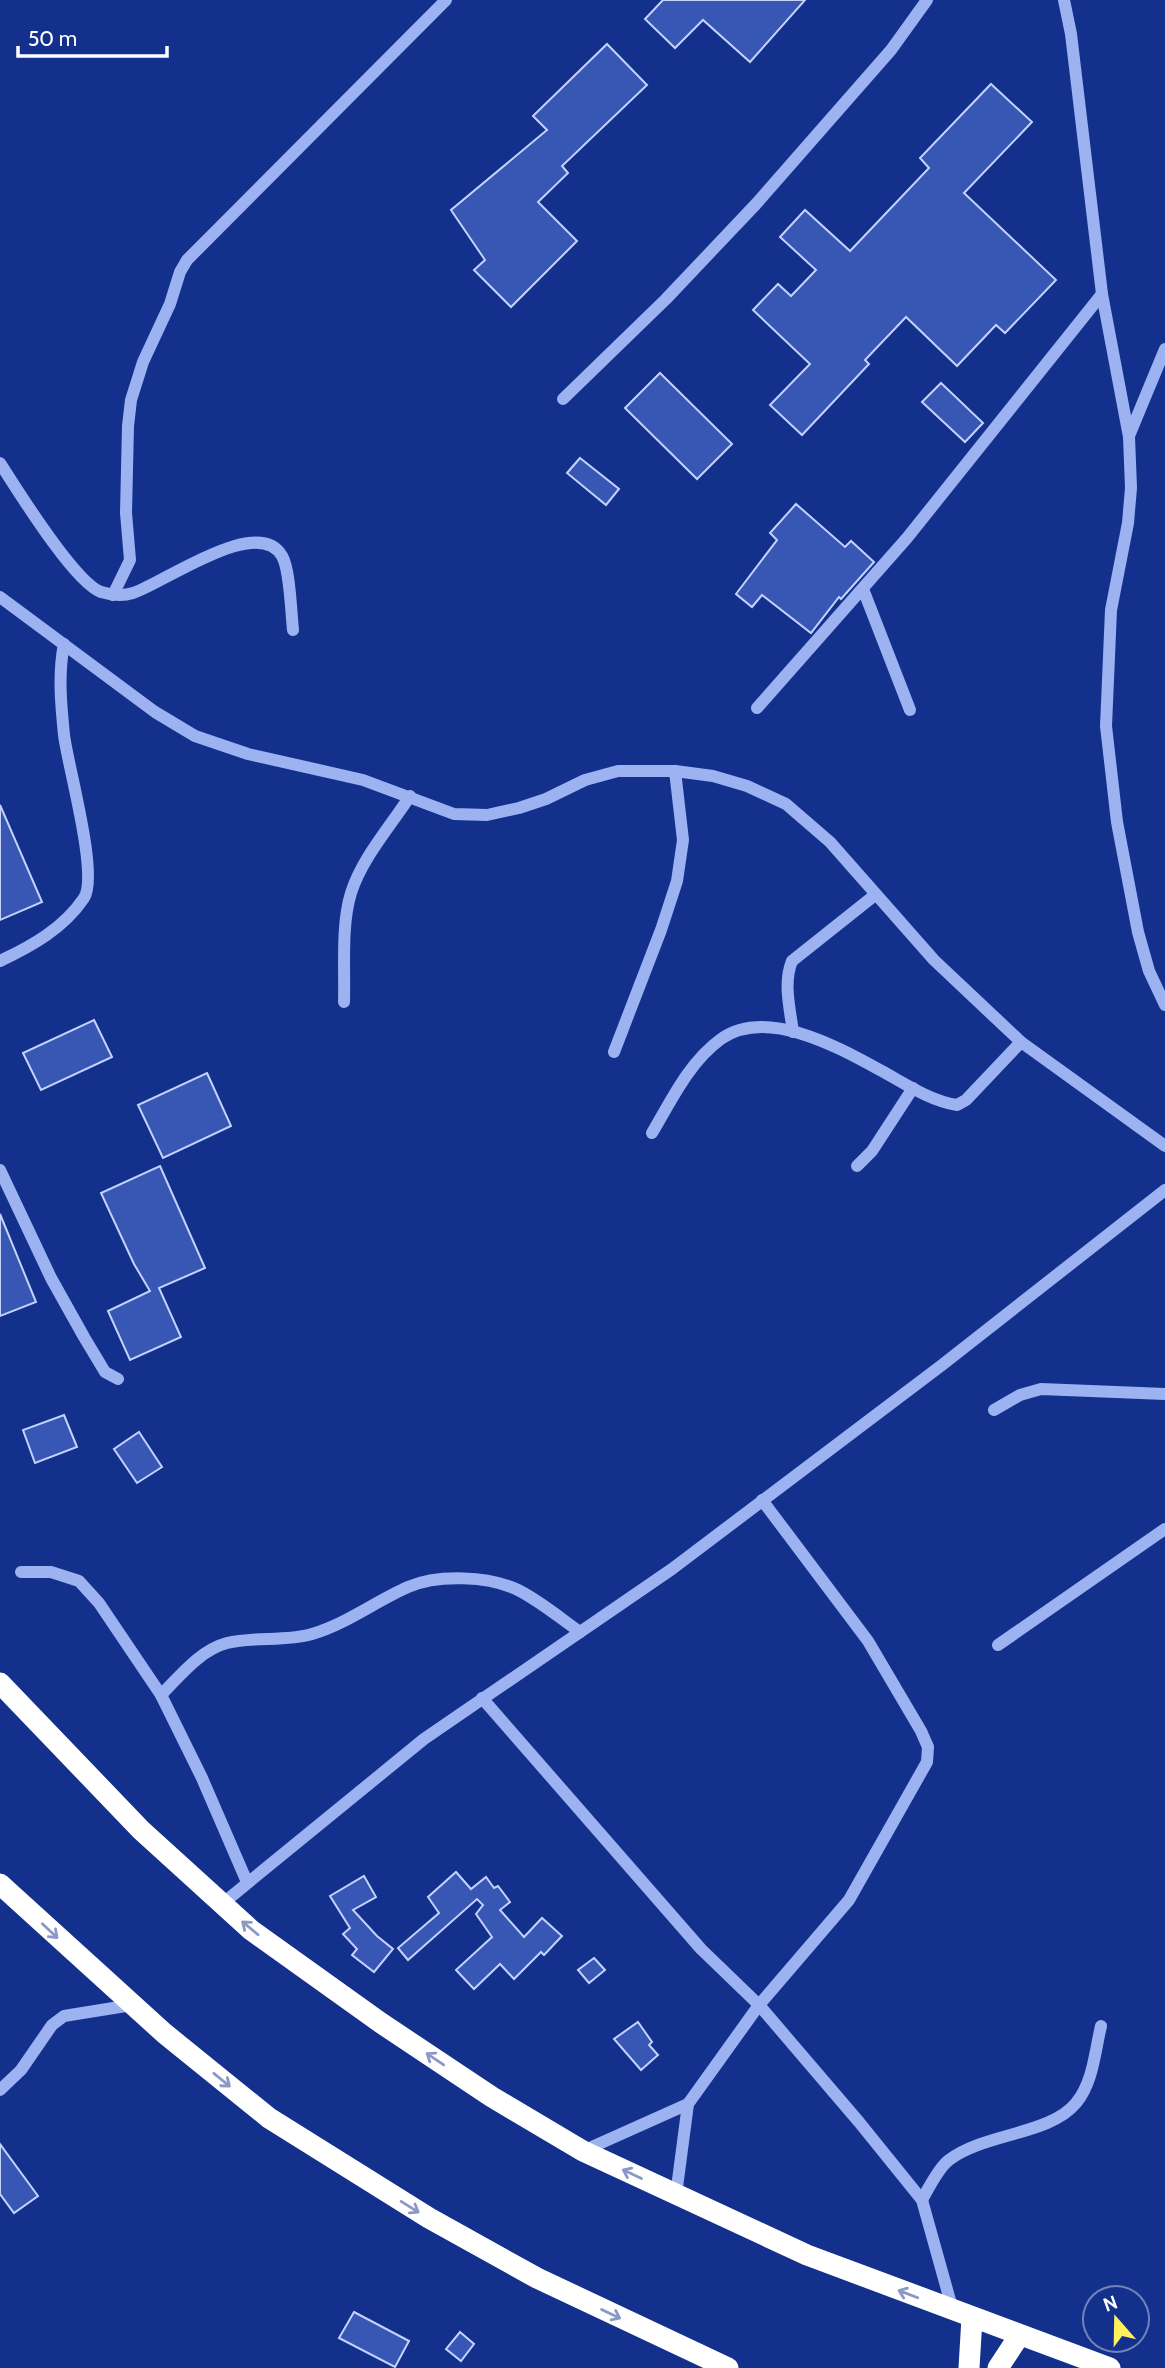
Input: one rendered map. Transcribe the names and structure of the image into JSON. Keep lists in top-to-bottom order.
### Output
{
  "scale_bar": "50 m",
  "north": "top"
}
